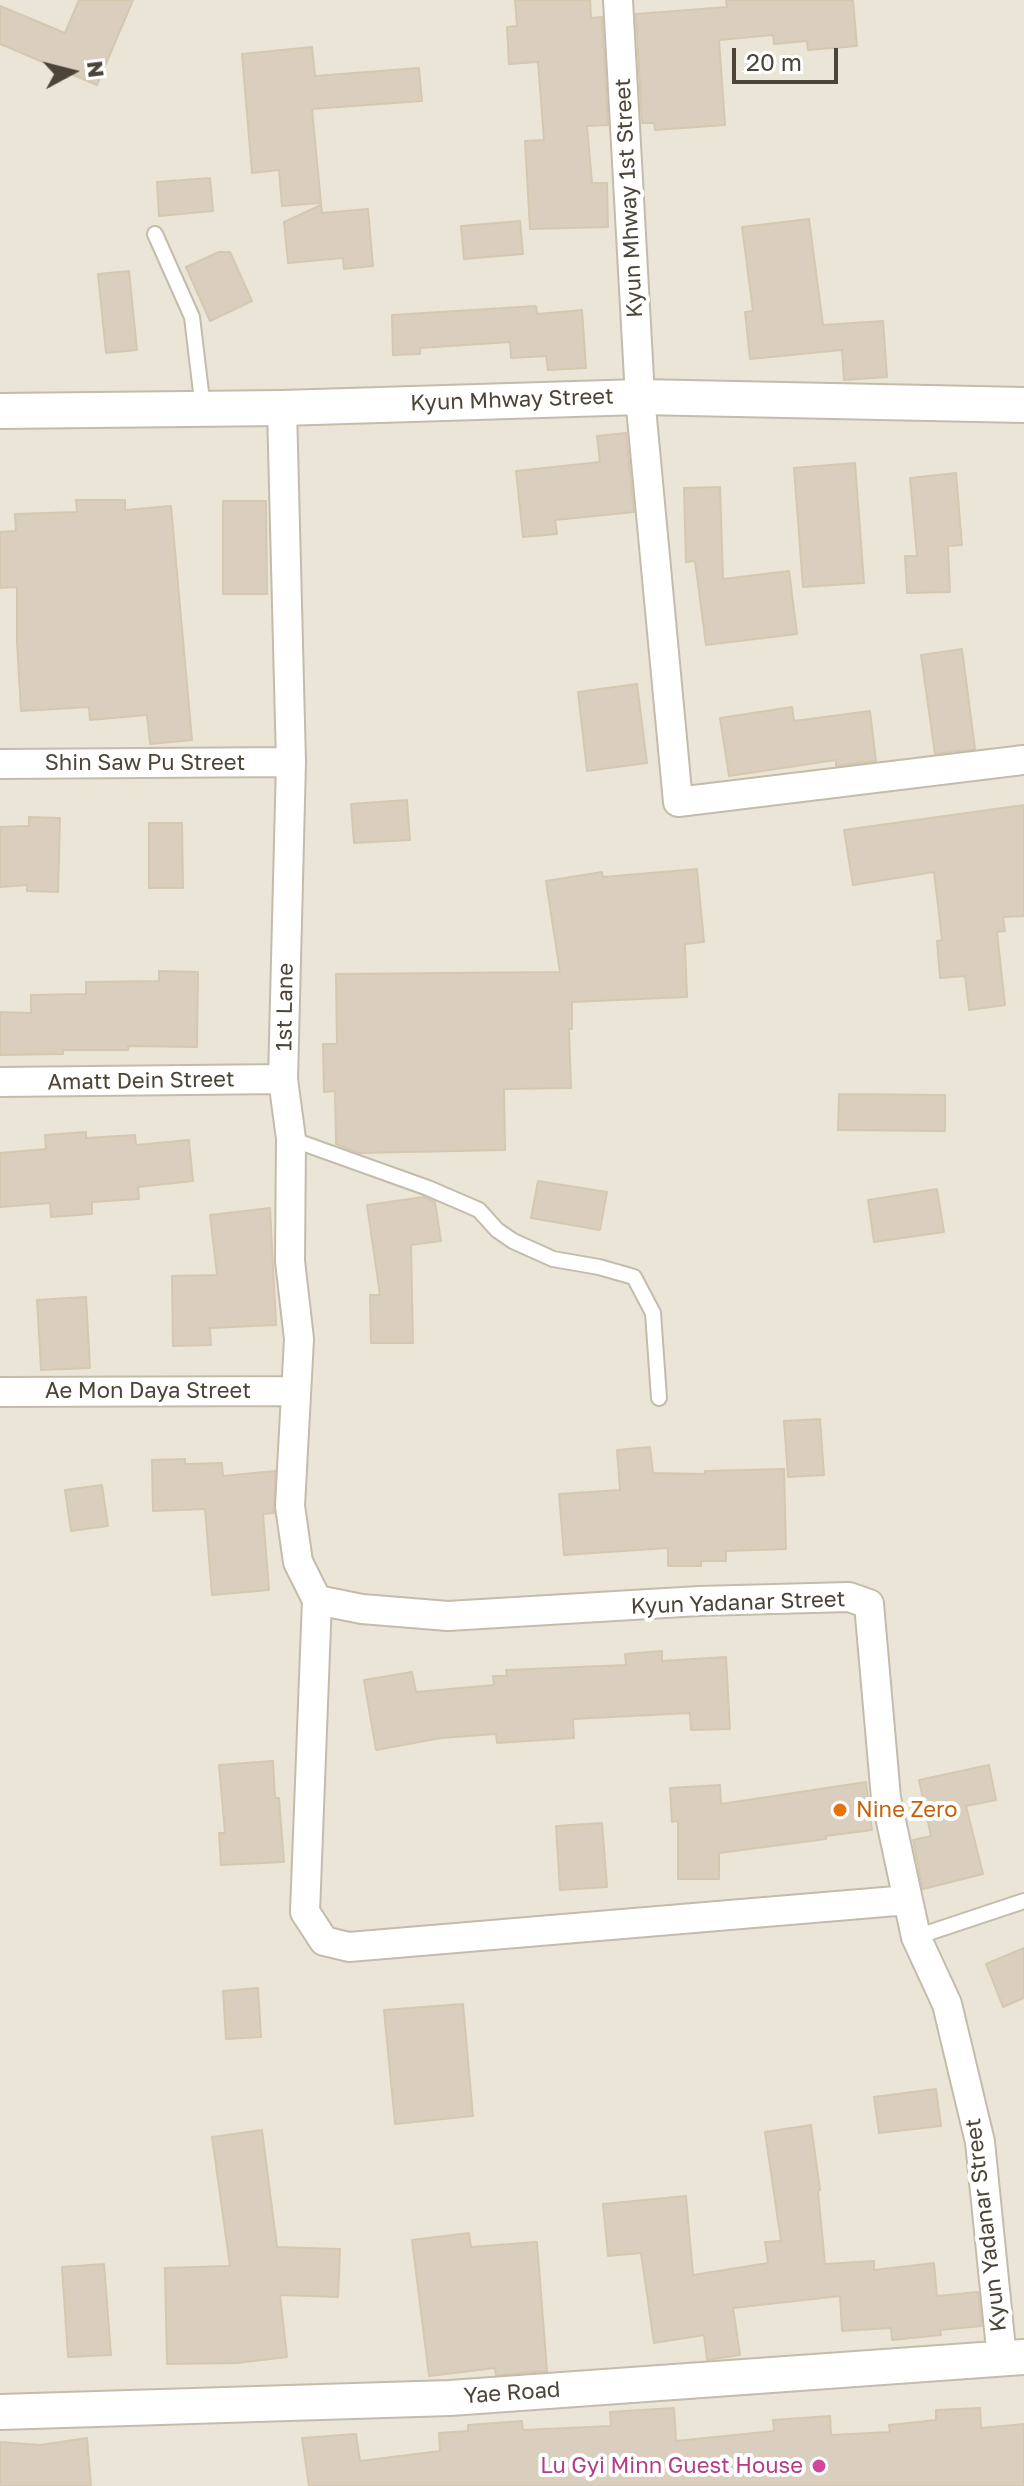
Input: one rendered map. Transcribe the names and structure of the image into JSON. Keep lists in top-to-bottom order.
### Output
{
  "streets": {
    "street": [
      "Kyun Mhway 1st Street",
      "Kyun Mhway Street",
      "Shin Saw Pu Street",
      "1st Lane",
      "Amatt Dein Street",
      "Ae Mon Daya Street",
      "Kyun Yadanar Street",
      "Yae Road"
    ]
  },
  "crossings": [
    ["Kyun Mhway 1st Street", "Kyun Mhway Street"],
    ["Kyun Mhway Street", "1st Lane"],
    ["Shin Saw Pu Street", "1st Lane"],
    ["1st Lane", "Amatt Dein Street"],
    ["1st Lane", "Ae Mon Daya Street"],
    ["1st Lane", "Kyun Yadanar Street"],
    ["Kyun Yadanar Street", "Yae Road"]
  ],
  "places": ["Nine Zero", "Lu Gyi Minn Guest House"],
  "scale_bar": "20 m",
  "north": "right"
}
